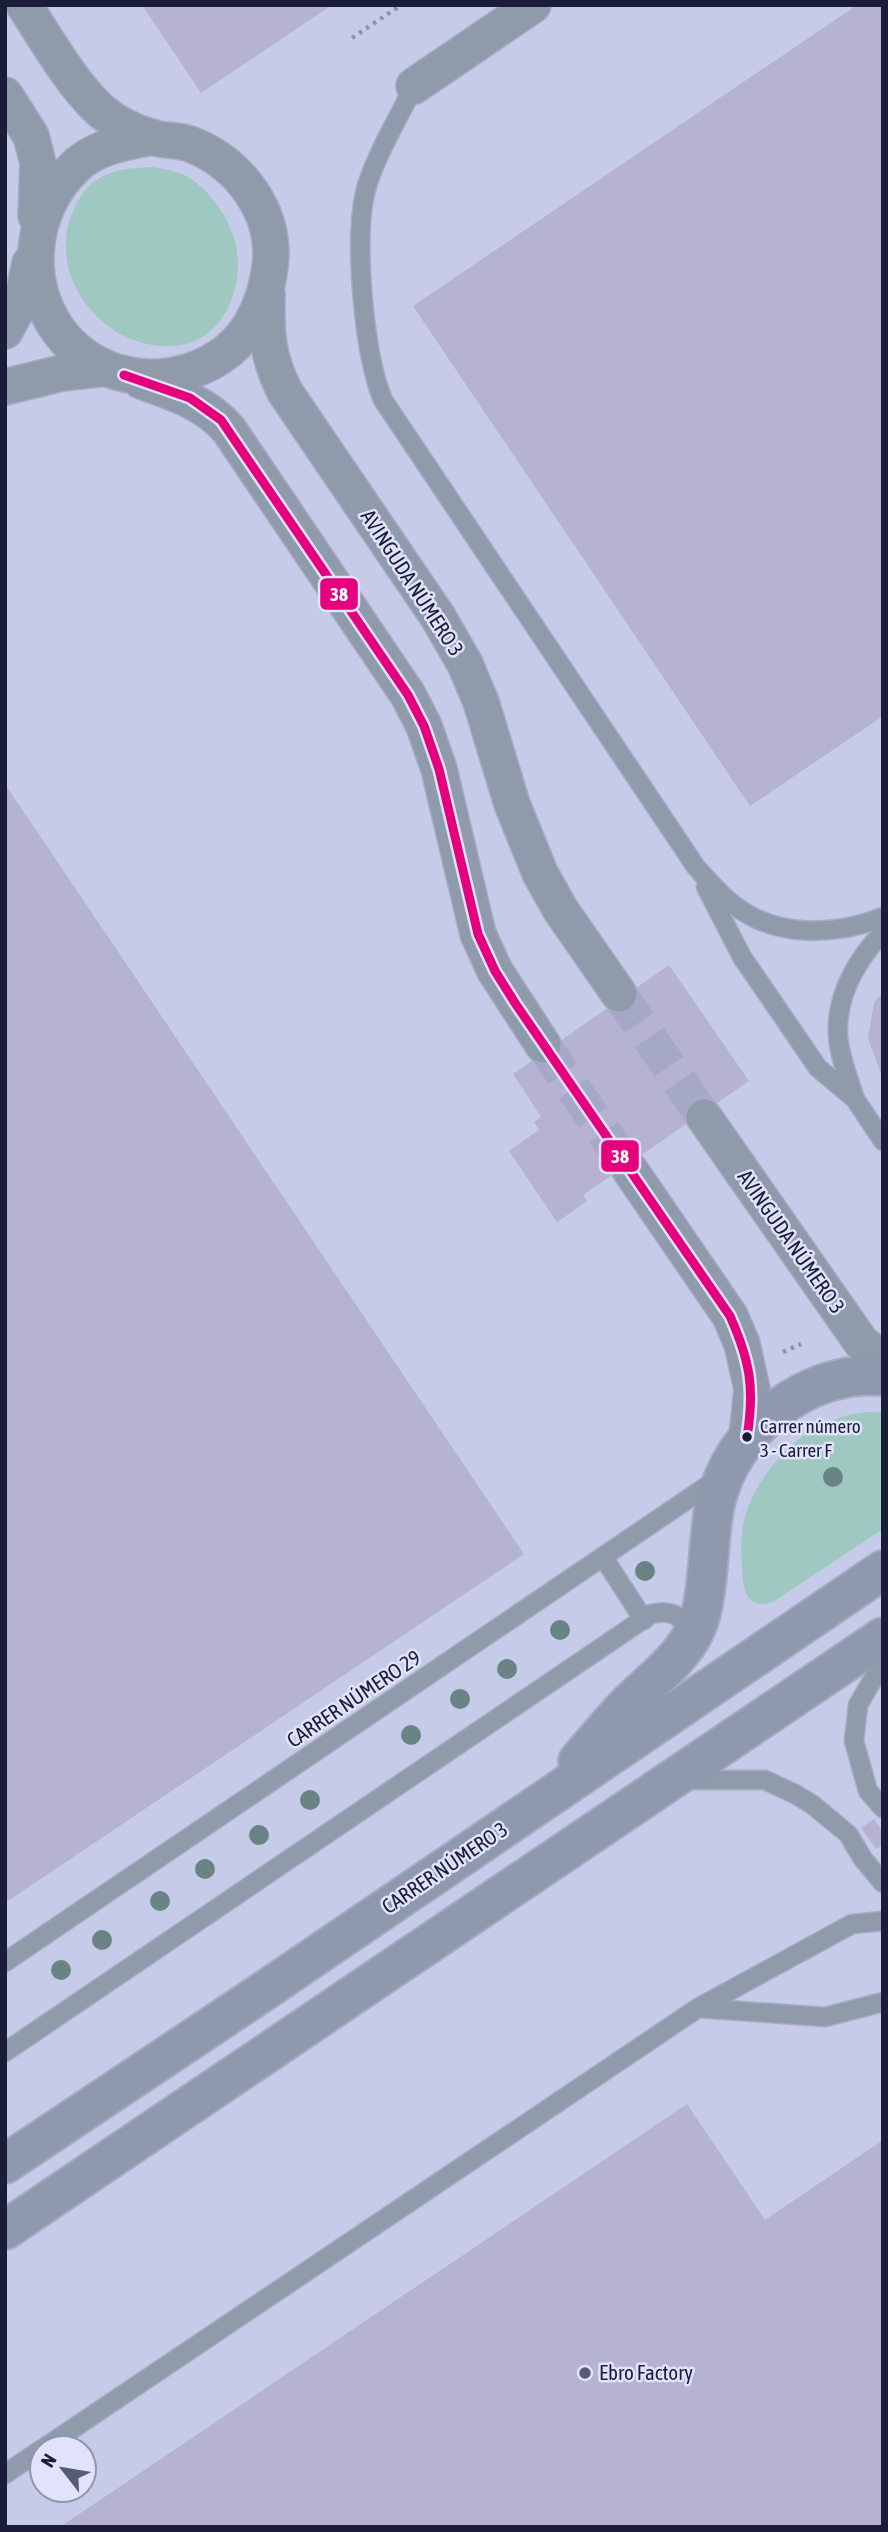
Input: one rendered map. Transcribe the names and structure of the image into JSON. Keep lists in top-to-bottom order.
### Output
{
  "streets": {
    "main road": ["CARRER NÚMERO 3"],
    "street": ["AVINGUDA NÚMERO 3"],
    "lane": ["CARRER NÚMERO 29"]
  },
  "places": ["Carrer número 3 - Carrer F", "Ebro Factory"],
  "lines": ["transit line 38"],
  "north": "top left"
}
